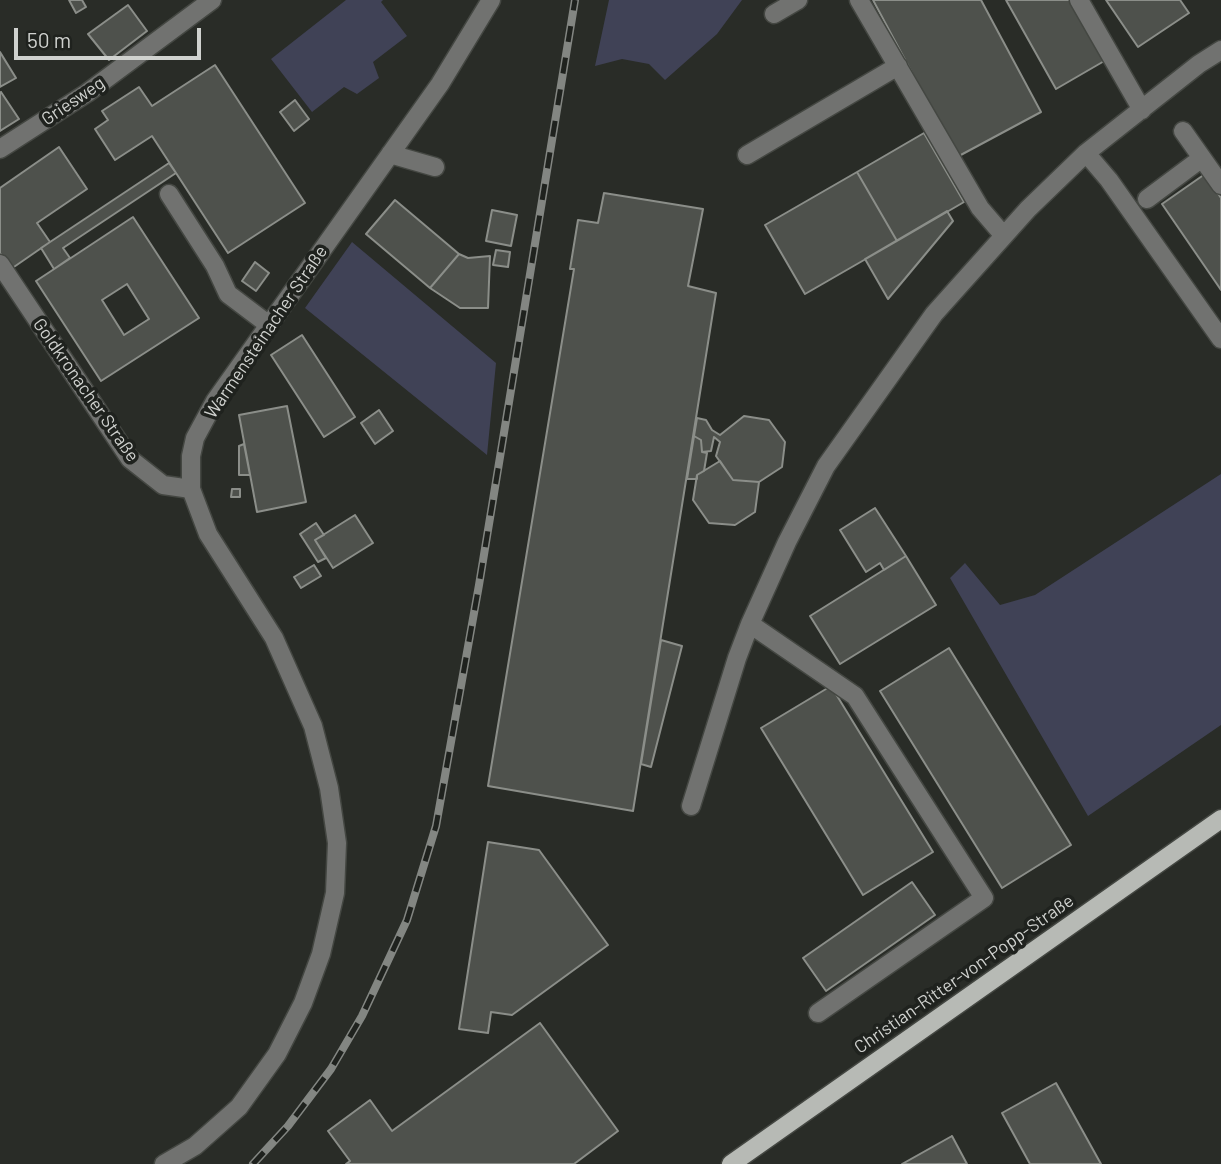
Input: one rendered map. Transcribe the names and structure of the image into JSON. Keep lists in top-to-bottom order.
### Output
{
  "streets": {
    "main road": ["Christian-Ritter-von-Popp-Straße"],
    "street": ["Griesweg", "Warmensteinacher Straße", "Goldkronacher Straße"]
  },
  "crossings": [
    ["Warmensteinacher Straße", "Goldkronacher Straße"]
  ],
  "scale_bar": "50 m"
}
